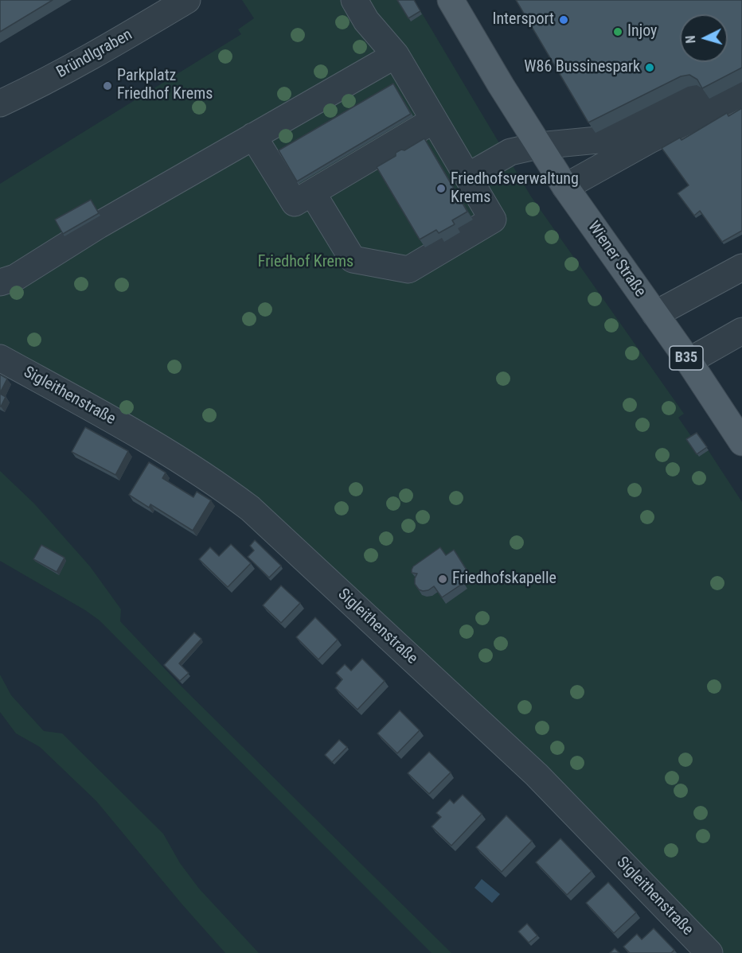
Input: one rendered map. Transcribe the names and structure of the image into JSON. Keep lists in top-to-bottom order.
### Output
{
  "streets": {
    "main road": ["Wiener Straße", "B35"],
    "street": ["Bründlgraben", "Sigleithenstraße"]
  },
  "parks": ["Friedhof Krems"],
  "places": [
    "Intersport",
    "Injoy",
    "W86 Bussinespark",
    "Parkplatz Friedhof Krems",
    "Friedhofsverwaltung Krems",
    "Friedhofskapelle"
  ],
  "north": "left"
}
